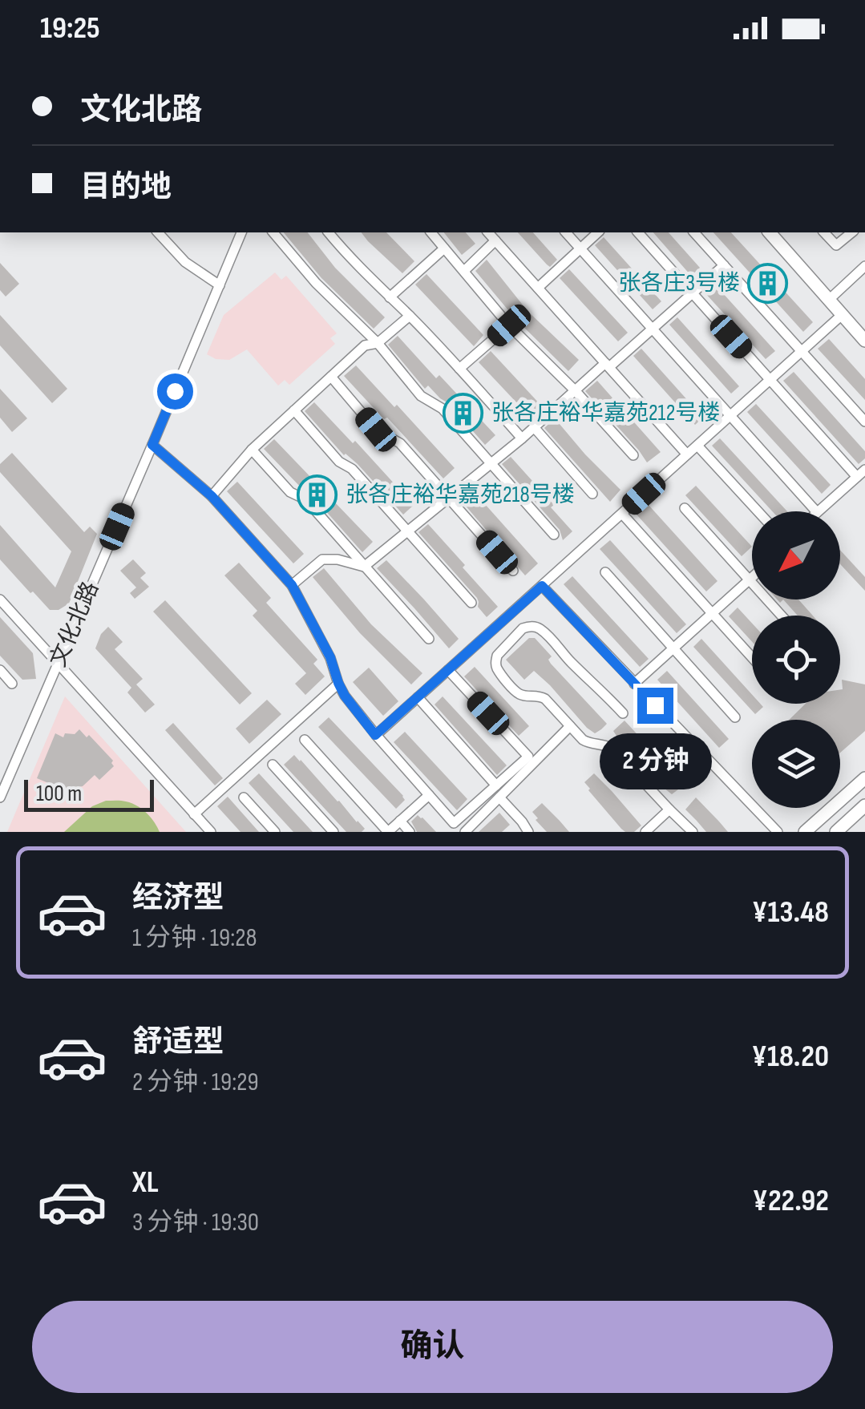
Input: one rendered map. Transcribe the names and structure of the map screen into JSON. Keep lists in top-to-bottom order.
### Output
{
  "streets": {
    "street": ["文化北路"]
  },
  "places": {
    "building": ["张各庄3号楼", "张各庄裕华嘉苑212号楼", "张各庄裕华嘉苑218号楼"]
  },
  "scale_bar": "100 m",
  "north": "bottom left",
  "page": {
    "status": "19:25",
    "banner": ["文化北路", "目的地"],
    "bubble": "2 分钟",
    "scale": "100 m",
    "list": [
      {
        "name": "经济型",
        "note": "1 分钟 · 19:28",
        "value": "¥13.48"
      },
      {
        "name": "舒适型",
        "note": "2 分钟 · 19:29",
        "value": "¥18.20"
      },
      {
        "name": "XL",
        "note": "3 分钟 · 19:30",
        "value": "¥22.92"
      }
    ],
    "buttons": "确认"
  }
}
